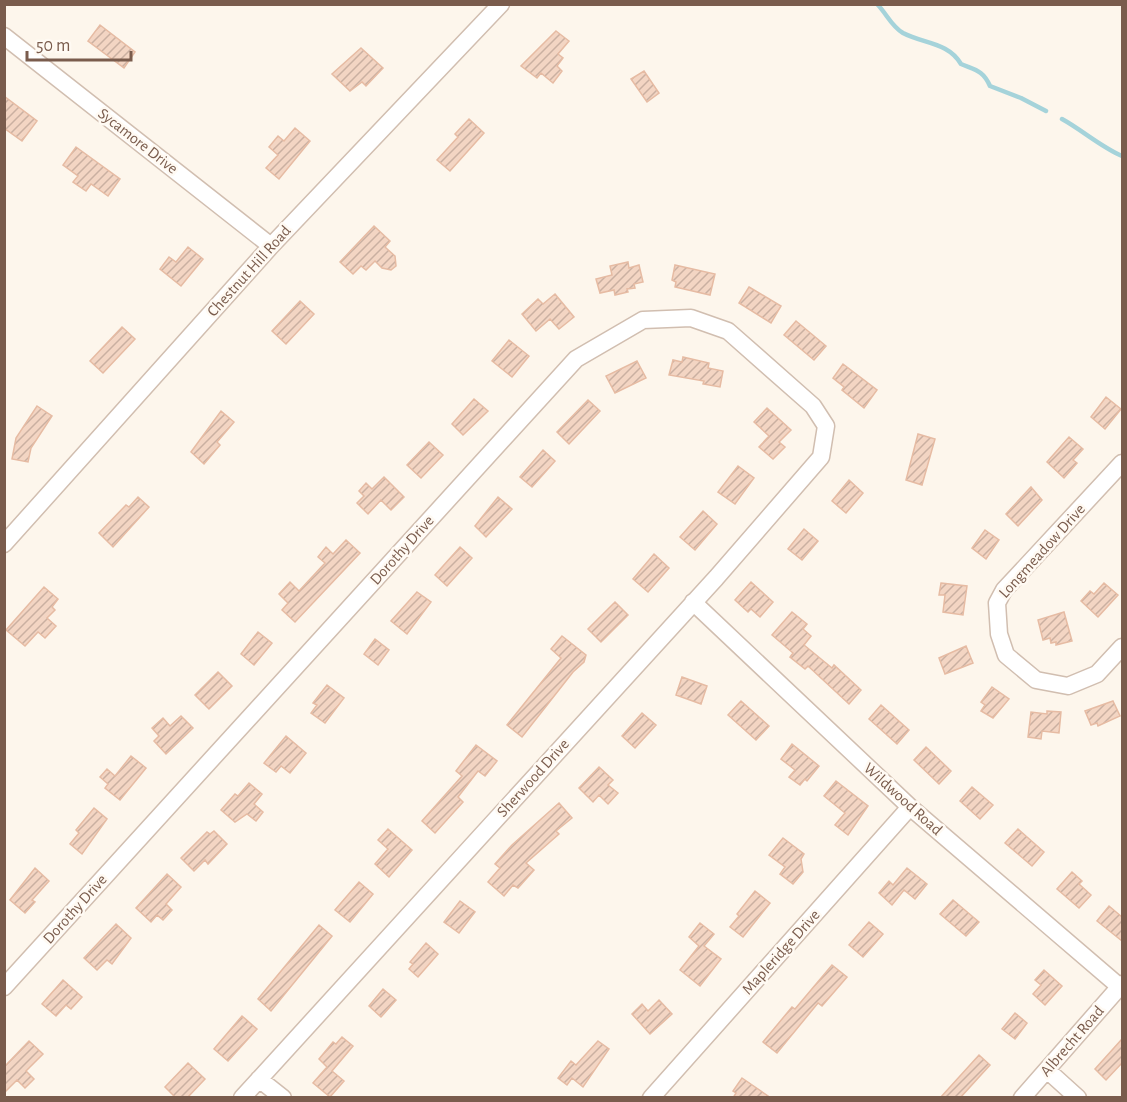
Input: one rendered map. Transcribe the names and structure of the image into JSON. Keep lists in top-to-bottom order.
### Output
{
  "streets": {
    "street": [
      "Sycamore Drive",
      "Chestnut Hill Road",
      "Dorothy Drive",
      "Longmeadow Drive",
      "Sherwood Drive",
      "Wildwood Road",
      "Mapleridge Drive",
      "Albrecht Road"
    ]
  },
  "crossings": [
    ["Sycamore Drive", "Chestnut Hill Road"],
    ["Dorothy Drive", "Sherwood Drive"],
    ["Sherwood Drive", "Wildwood Road"],
    ["Wildwood Road", "Mapleridge Drive"],
    ["Wildwood Road", "Albrecht Road"]
  ],
  "scale_bar": "50 m"
}
